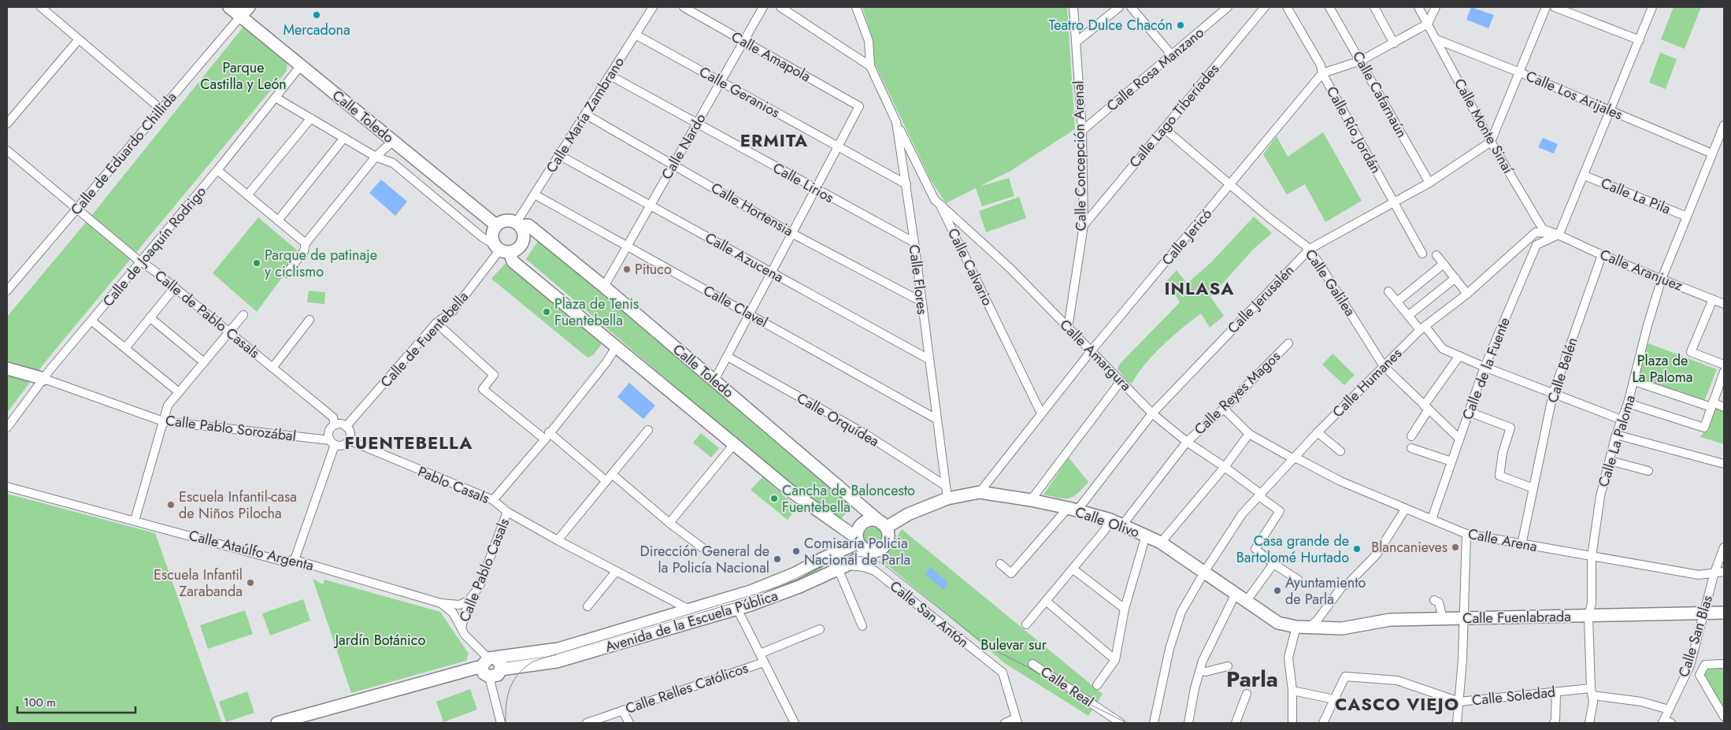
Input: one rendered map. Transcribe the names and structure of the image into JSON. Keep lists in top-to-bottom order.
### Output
{
  "streets": {
    "street": [
      "Calle Amapola",
      "Calle Rosa Manzano",
      "Calle Geranios",
      "Calle Cafarnaún",
      "Calle Los Arijales",
      "Calle María Zambrano",
      "Calle Lago Tiberíades",
      "Calle Toledo",
      "Calle Monte Sinaí",
      "Calle Río Jordán",
      "Calle Nardo",
      "Calle de Eduardo Chillida",
      "Calle Concepción Arenal",
      "Calle Lirios",
      "Calle La Pila",
      "Calle Hortensia",
      "Calle Jericó",
      "Calle de Joaquín Rodrigo",
      "Calle Azucena",
      "Calle Calvario",
      "Calle Aranjuez",
      "Calle Flores",
      "Calle Galilea",
      "Calle Jerusalén",
      "Calle Clavel",
      "Calle de Pablo Casals",
      "Calle de Fuentebella",
      "Calle Amargura",
      "Calle de la Fuente",
      "Calle Belén",
      "Calle Humanes",
      "Calle Reyes Magos",
      "Calle Orquídea",
      "Calle Pablo Sorozábal",
      "Calle La Paloma",
      "Pablo Casals",
      "Calle Olivo",
      "Calle Arena",
      "Calle Ataúlfo Argenta",
      "Calle Pablo Casals",
      "Calle San Antón",
      "Calle Fuenlabrada",
      "Avenida de la Escuela Pública",
      "Calle San Blas",
      "Calle Real",
      "Calle Relles Católicos",
      "Calle Soledad"
    ]
  },
  "crossings": [
    ["Calle Amapola", "Calle Geranios"],
    ["Calle Amapola", "Calle Nardo"],
    ["Calle Rosa Manzano", "Calle Concepción Arenal"],
    ["Calle Geranios", "Calle María Zambrano"],
    ["Calle Geranios", "Calle Nardo"],
    ["Calle Geranios", "Calle Flores"],
    ["Calle Cafarnaún", "Calle Jerusalén"],
    ["Calle Los Arijales", "Calle Monte Sinaí"],
    ["Calle Los Arijales", "Calle La Paloma"],
    ["Calle María Zambrano", "Calle Toledo"],
    ["Calle María Zambrano", "Calle Lirios"],
    ["Calle María Zambrano", "Calle Hortensia"],
    ["Calle María Zambrano", "Calle Azucena"],
    ["Calle María Zambrano", "Calle Clavel"],
    ["Calle María Zambrano", "Calle de Fuentebella"],
    ["Calle Lago Tiberíades", "Calle Concepción Arenal"],
    ["Calle Lago Tiberíades", "Calle Galilea"],
    ["Calle Toledo", "Calle Nardo"],
    ["Calle Toledo", "Calle de Eduardo Chillida"],
    ["Calle Toledo", "Calle de Joaquín Rodrigo"],
    ["Calle Toledo", "Calle de Fuentebella"],
    ["Calle Toledo", "Calle Olivo"],
    ["Calle Toledo", "Avenida de la Escuela Pública"],
    ["Calle Monte Sinaí", "Calle Aranjuez"],
    ["Calle Monte Sinaí", "Calle Jerusalén"],
    ["Calle Monte Sinaí", "Calle de la Fuente"],
    ["Calle Monte Sinaí", "Calle Humanes"],
    ["Calle Río Jordán", "Calle Jericó"],
    ["Calle Río Jordán", "Calle Jerusalén"],
    ["Calle Nardo", "Calle Lirios"],
    ["Calle Nardo", "Calle Hortensia"],
    ["Calle Nardo", "Calle Azucena"],
    ["Calle Nardo", "Calle Clavel"],
    ["Calle de Eduardo Chillida", "Calle de Pablo Casals"],
    ["Calle Concepción Arenal", "Calle Amargura"],
    ["Calle Lirios", "Calle Flores"],
    ["Calle La Pila", "Calle La Paloma"],
    ["Calle Hortensia", "Calle Flores"],
    ["Calle Jericó", "Calle Calvario"],
    ["Calle Jericó", "Calle Galilea"],
    ["Calle Jericó", "Calle Amargura"],
    ["Calle Jericó", "Calle Olivo"],
    ["Calle de Joaquín Rodrigo", "Calle de Pablo Casals"],
    ["Calle de Joaquín Rodrigo", "Calle Pablo Sorozábal"],
    ["Calle Azucena", "Calle Flores"],
    ["Calle Calvario", "Calle Flores"],
    ["Calle Calvario", "Calle Amargura"],
    ["Calle Aranjuez", "Calle de la Fuente"],
    ["Calle Aranjuez", "Calle Belén"],
    ["Calle Aranjuez", "Calle Humanes"],
    ["Calle Aranjuez", "Calle La Paloma"],
    ["Calle Flores", "Calle Clavel"],
    ["Calle Flores", "Calle Orquídea"],
    ["Calle Flores", "Calle Olivo"],
    ["Calle Galilea", "Calle Jerusalén"],
    ["Calle Galilea", "Calle de la Fuente"],
    ["Calle Galilea", "Calle Humanes"],
    ["Calle Jerusalén", "Calle Amargura"],
    ["Calle Jerusalén", "Calle Olivo"],
    ["Calle de Pablo Casals", "Calle de Fuentebella"],
    ["Calle de Pablo Casals", "Calle Pablo Sorozábal"],
    ["Calle de Pablo Casals", "Pablo Casals"],
    ["Calle de Fuentebella", "Calle Pablo Sorozábal"],
    ["Calle de Fuentebella", "Pablo Casals"],
    ["Calle Amargura", "Calle Humanes"],
    ["Calle Amargura", "Calle Reyes Magos"],
    ["Calle de la Fuente", "Calle Humanes"],
    ["Calle de la Fuente", "Calle Arena"],
    ["Calle Belén", "Calle Arena"],
    ["Calle Humanes", "Calle Olivo"],
    ["Calle Humanes", "Calle Arena"],
    ["Calle Reyes Magos", "Calle Olivo"],
    ["Calle Reyes Magos", "Calle Arena"],
    ["Calle Pablo Sorozábal", "Pablo Casals"],
    ["Calle La Paloma", "Calle Arena"],
    ["Calle La Paloma", "Calle Fuenlabrada"],
    ["Calle La Paloma", "Calle Soledad"],
    ["Pablo Casals", "Calle Pablo Casals"],
    ["Pablo Casals", "Avenida de la Escuela Pública"],
    ["Calle Olivo", "Calle Fuenlabrada"],
    ["Calle Olivo", "Avenida de la Escuela Pública"],
    ["Calle Arena", "Calle San Blas"],
    ["Calle Ataúlfo Argenta", "Calle Pablo Casals"],
    ["Calle Ataúlfo Argenta", "Avenida de la Escuela Pública"],
    ["Calle San Antón", "Avenida de la Escuela Pública"],
    ["Calle Fuenlabrada", "Calle San Blas"],
    ["Calle San Blas", "Calle Soledad"]
  ],
  "districts": [
    "ERMITA",
    "INLASA",
    "FUENTEBELLA",
    "Parla",
    "CASCO VIEJO"
  ],
  "parks": [
    "Parque Castilla y León",
    "Plaza de La Paloma",
    "Jardín Botánico",
    "Bulevar sur"
  ],
  "places": [
    "Mercadona",
    "Teatro Dulce Chacón",
    "Parque de patinaje y ciclismo",
    "Pituco",
    "Plaza de Tenis Fuentebella",
    "Cancha de Baloncesto Fuentebella",
    "Escuela Infantil-casa de Niños Pilocha",
    "Blancanieves",
    "Casa grande de Bartolomé Hurtado",
    "Comisaría Policia Nacional de Parla",
    "Dirección General de la Policía Nacional",
    "Escuela Infantil Zarabanda",
    "Ayuntamiento de Parla"
  ],
  "scale_bar": "100 m"
}
